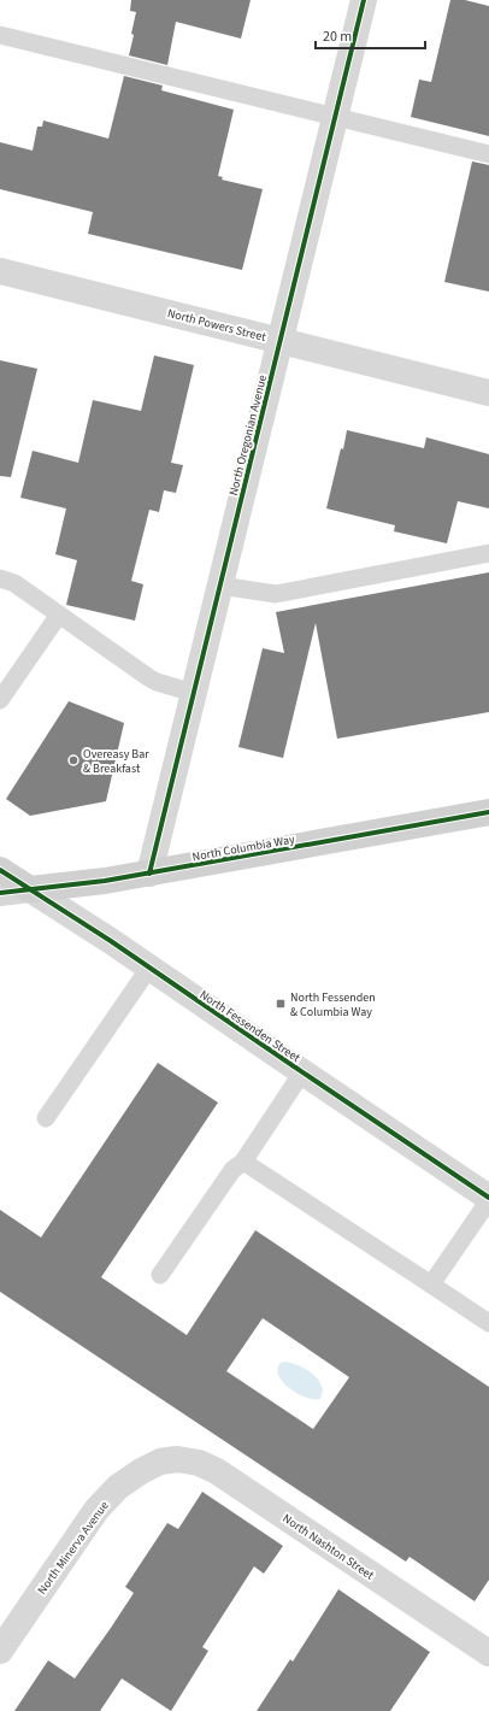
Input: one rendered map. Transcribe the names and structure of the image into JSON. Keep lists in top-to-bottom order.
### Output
{
  "streets": {
    "main road": ["North Columbia Way", "North Fessenden Street"],
    "street": [
      "North Powers Street",
      "North Oregonian Avenue",
      "North Nashton Street",
      "North Minerva Avenue"
    ]
  },
  "crossings": [
    ["North Powers Street", "North Oregonian Avenue"],
    ["North Oregonian Avenue", "North Columbia Way"],
    ["North Columbia Way", "North Fessenden Street"],
    ["North Nashton Street", "North Minerva Avenue"]
  ],
  "places": {
    "other": ["Overeasy Bar & Breakfast"],
    "transit": ["North Fessenden & Columbia Way"]
  },
  "scale_bar": "20 m"
}
